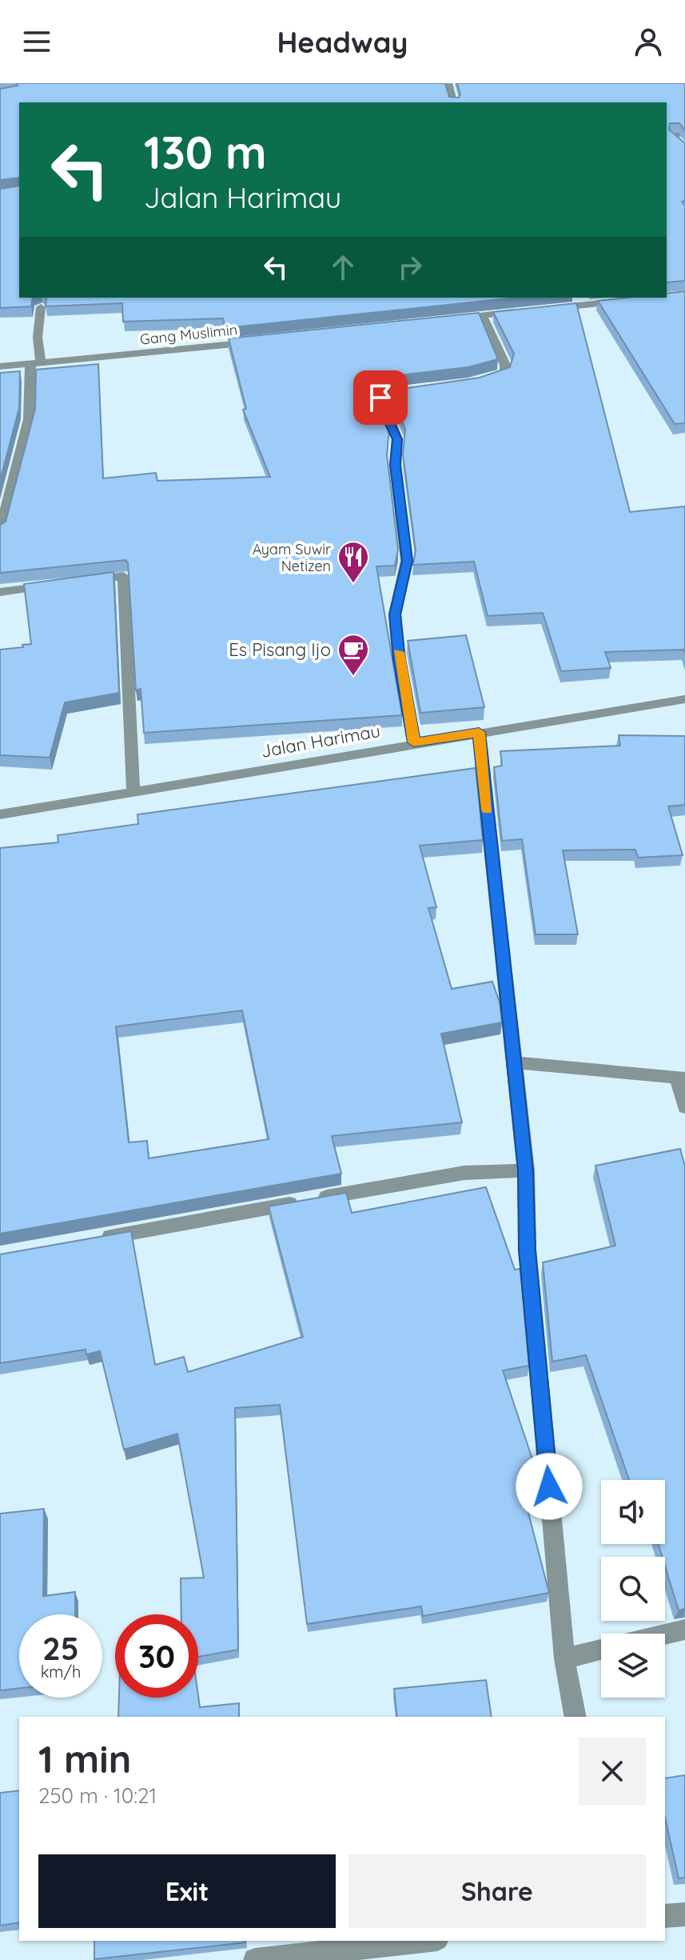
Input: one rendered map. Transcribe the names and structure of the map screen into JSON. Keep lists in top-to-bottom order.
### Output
{
  "streets": {
    "street": ["Gang Muslimin", "Jalan Harimau"]
  },
  "places": {
    "restaurant": ["Ayam Suwir Netizen"],
    "cafe": ["Es Pisang Ijo"]
  },
  "page": {
    "header": "Headway",
    "turn": ["130 m", "Jalan Harimau"],
    "speed": "25 km/h",
    "limit": "30",
    "heading": ["1 min", "250 m · 10:21"],
    "buttons": ["Exit", "Share"]
  }
}
